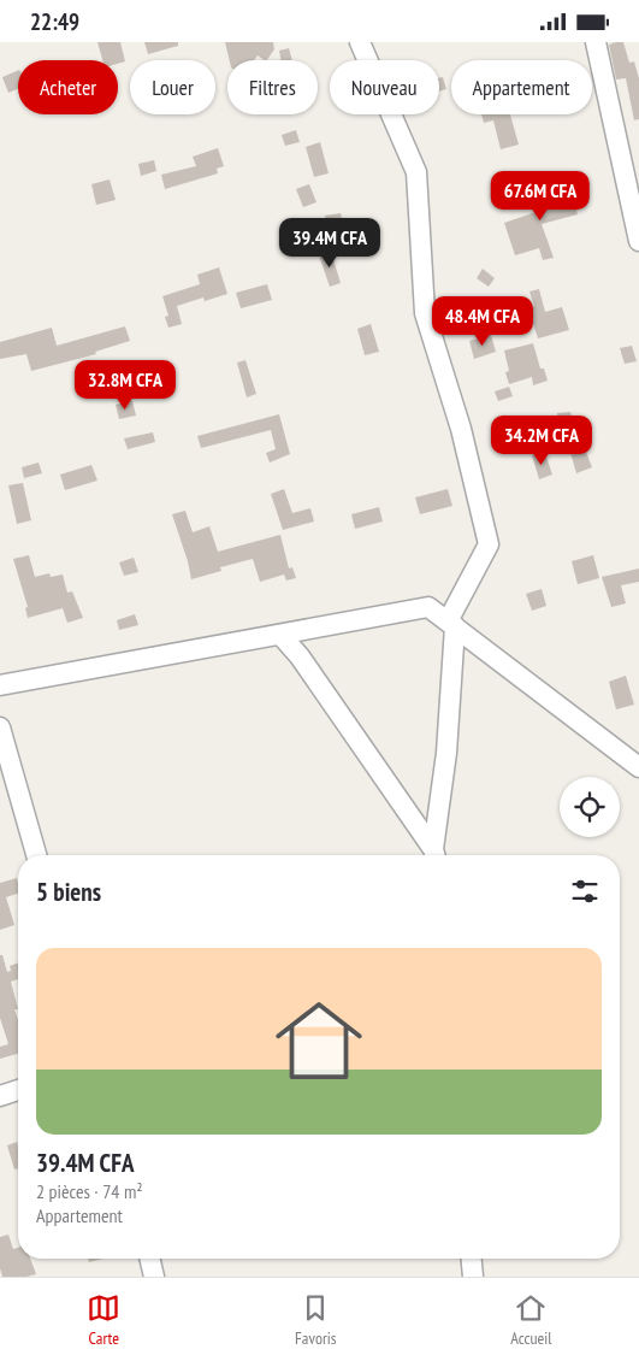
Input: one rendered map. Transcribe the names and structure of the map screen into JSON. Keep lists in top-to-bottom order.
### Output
{
  "page": {
    "status": "22:49",
    "chip": [
      "Acheter",
      "Louer",
      "Filtres",
      "Nouveau",
      "Appartement"
    ],
    "price": [
      "67.6M CFA",
      "39.4M CFA",
      "48.4M CFA",
      "32.8M CFA",
      "34.2M CFA"
    ],
    "heading": "5 biens",
    "list": [
      {
        "name": "39.4M CFA",
        "note": "2 pièces · 74 m² · Appartement"
      }
    ],
    "tabs": ["Carte", "Favoris", "Accueil"]
  }
}
